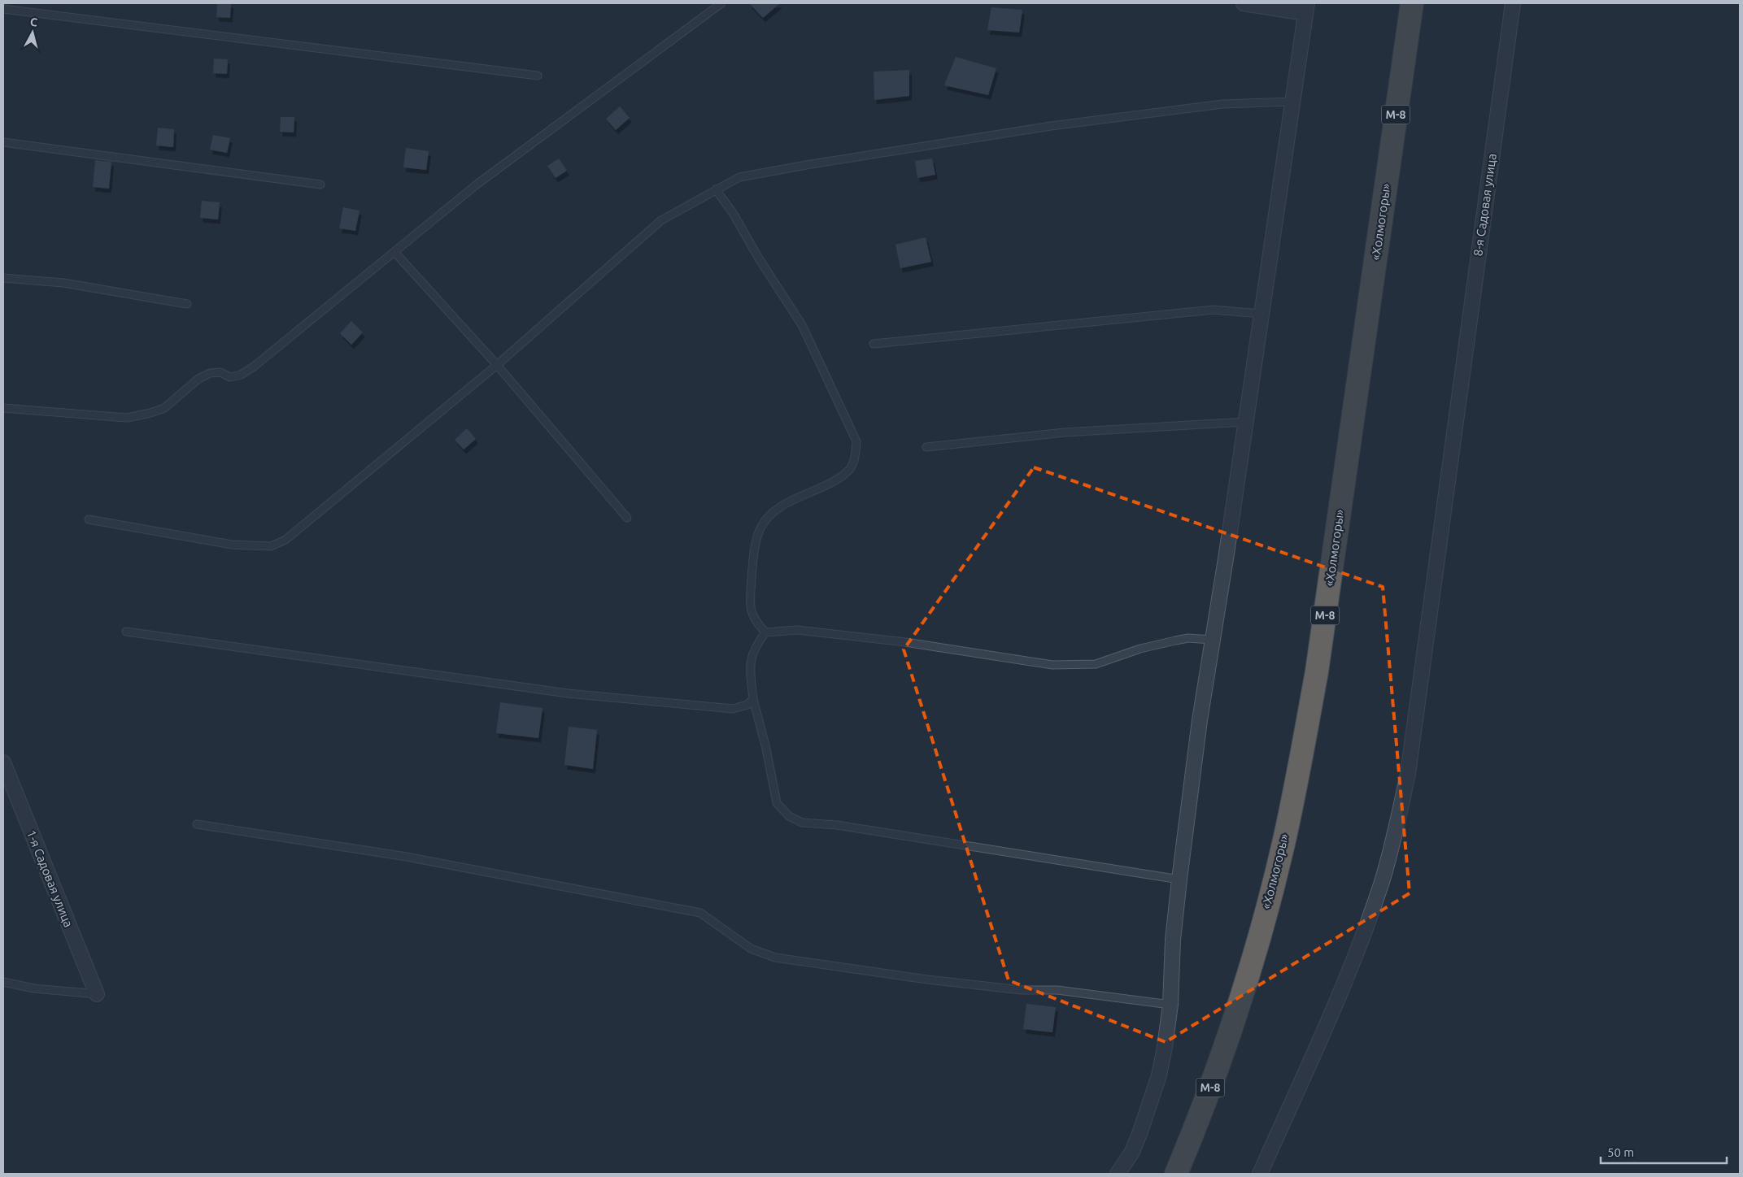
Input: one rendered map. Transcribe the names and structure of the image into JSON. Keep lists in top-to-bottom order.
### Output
{
  "streets": {
    "highway": ["М-8", "«Холмогоры»"],
    "street": ["8-я Садовая улица", "1-я Садовая улица"]
  },
  "scale_bar": "50 m",
  "north": "top"
}
